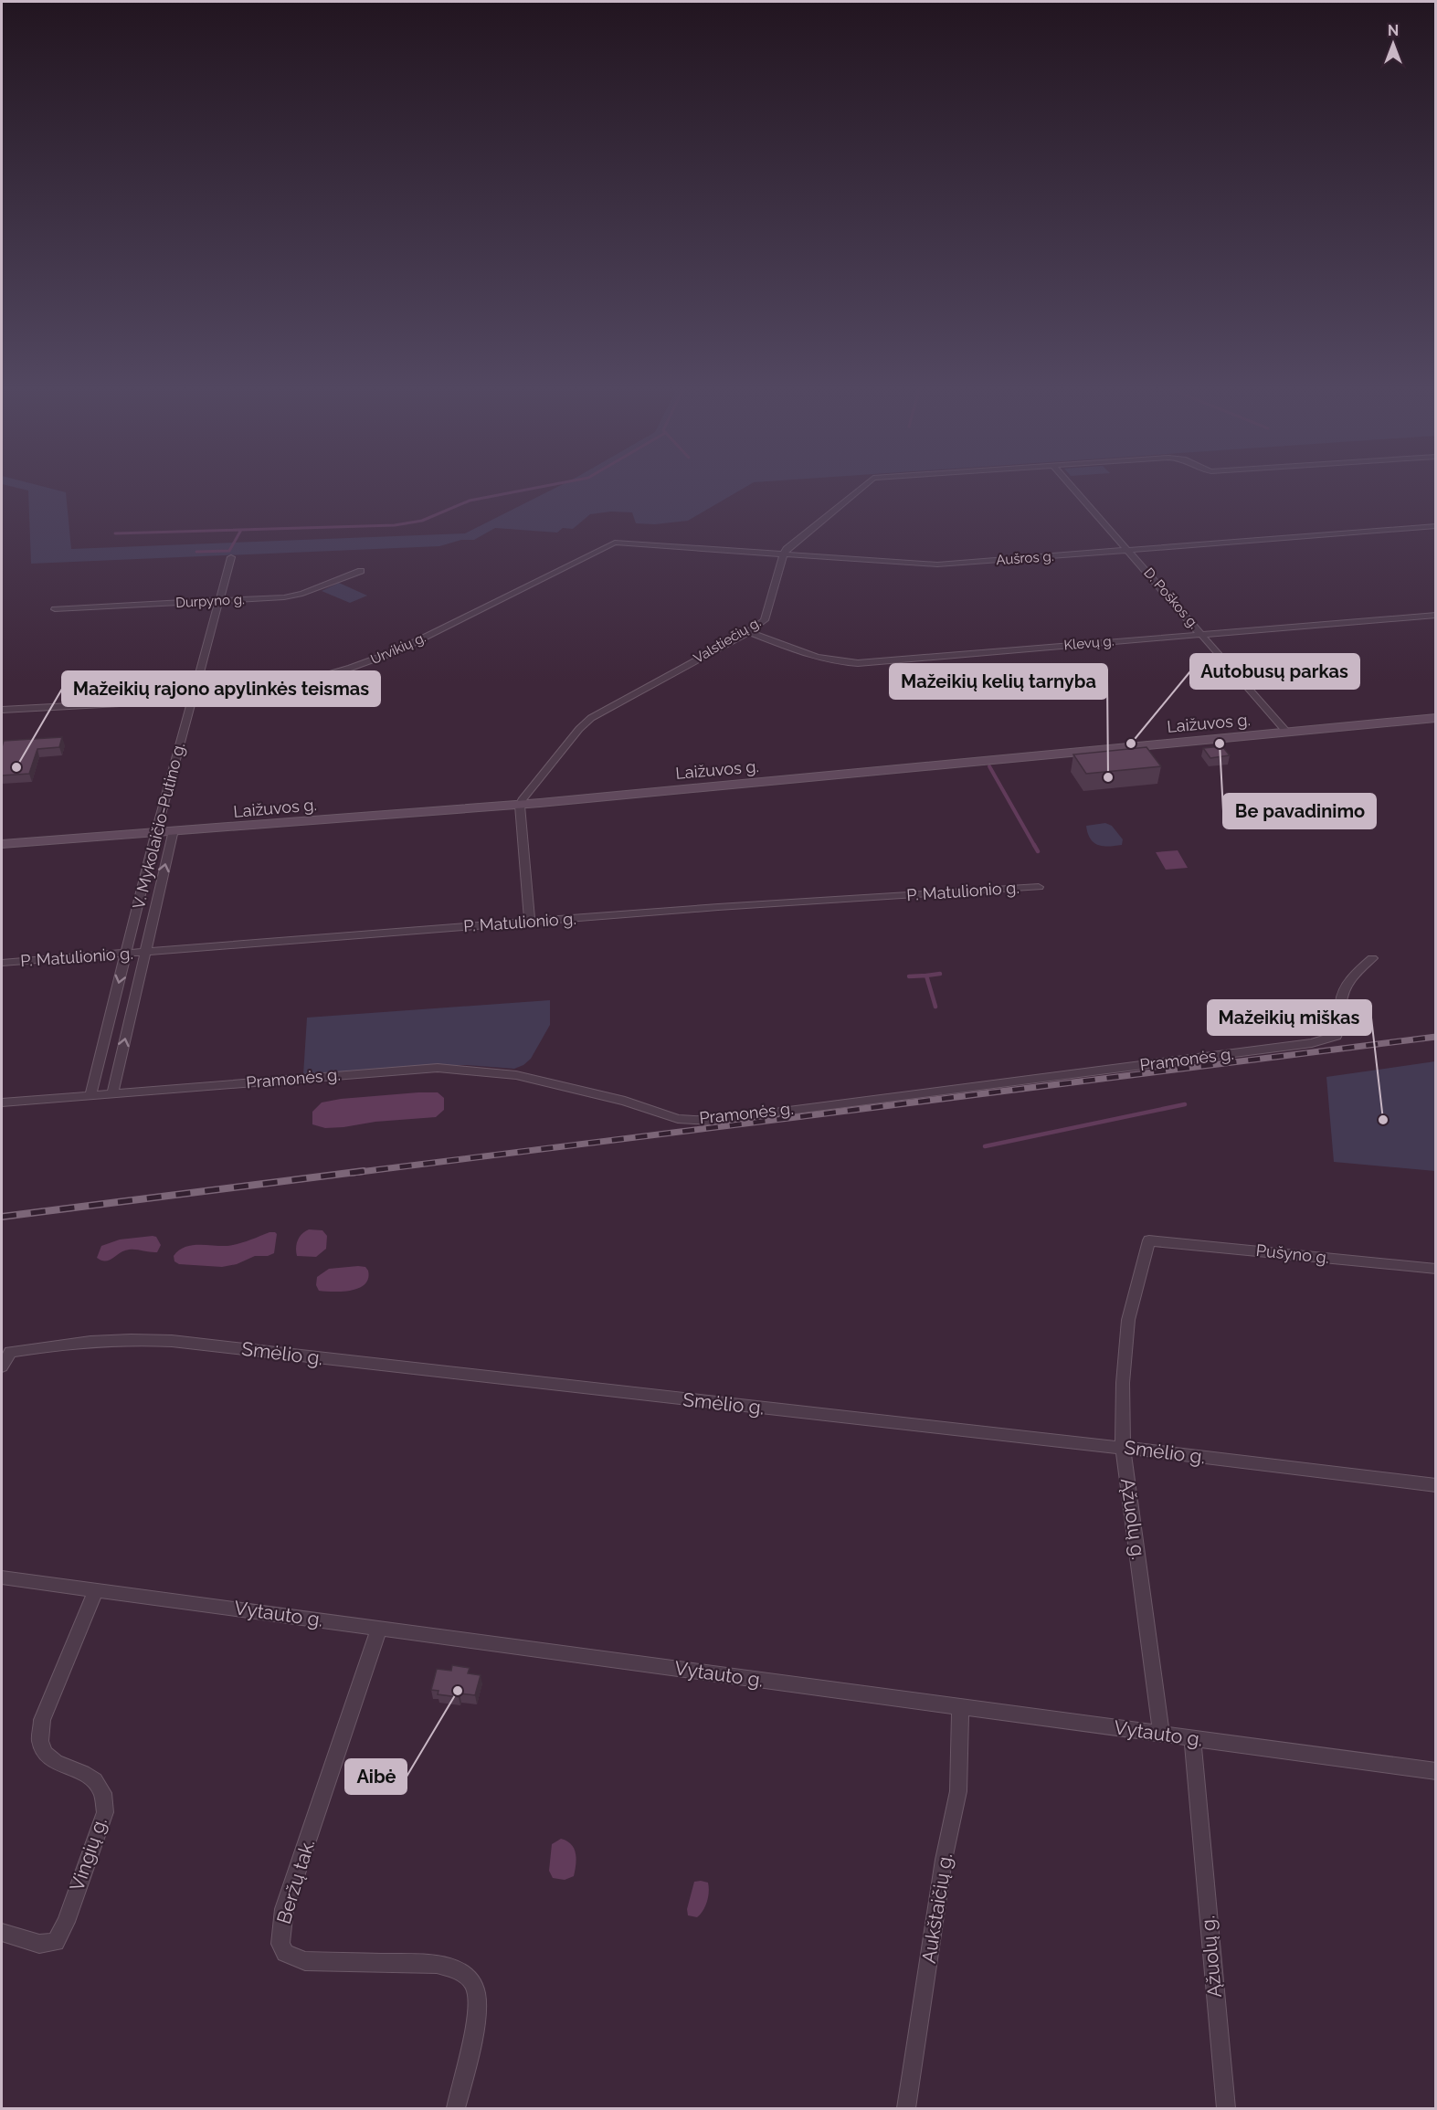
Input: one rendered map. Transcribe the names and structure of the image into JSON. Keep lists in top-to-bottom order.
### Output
{
  "streets": {
    "main road": ["Laižuvos g."],
    "street": [
      "Aušros g.",
      "D. Poškos g.",
      "Durpyno g.",
      "Valstiečių g.",
      "Klevų g.",
      "Urvikių g.",
      "V. Mykolaičio-Putino g.",
      "P. Matulionio g.",
      "Pramonės g.",
      "Pušyno g.",
      "Smėlio g.",
      "Ąžuolų g.",
      "Vytauto g.",
      "Vingių g.",
      "Beržų tak.",
      "Aukštaičių g."
    ]
  },
  "crossings": [
    ["Aušros g.", "D. Poškos g."],
    ["Aušros g.", "Valstiečių g."],
    ["Aušros g.", "Urvikių g."],
    ["D. Poškos g.", "Klevų g."],
    ["D. Poškos g.", "Laižuvos g."],
    ["Durpyno g.", "V. Mykolaičio-Putino g."],
    ["Valstiečių g.", "Klevų g."],
    ["Valstiečių g.", "Laižuvos g."],
    ["Urvikių g.", "V. Mykolaičio-Putino g."],
    ["Laižuvos g.", "V. Mykolaičio-Putino g."],
    ["V. Mykolaičio-Putino g.", "P. Matulionio g."],
    ["V. Mykolaičio-Putino g.", "Pramonės g."],
    ["Pušyno g.", "Ąžuolų g."],
    ["Smėlio g.", "Ąžuolų g."],
    ["Ąžuolų g.", "Vytauto g."],
    ["Vytauto g.", "Vingių g."],
    ["Vytauto g.", "Beržų tak."],
    ["Vytauto g.", "Aukštaičių g."]
  ],
  "places": [
    "Autobusų parkas",
    "Be pavadinimo",
    "Mažeikių rajono apylinkės teismas",
    "Mažeikių kelių tarnyba",
    "Mažeikių miškas",
    "Aibė"
  ],
  "north": "top"
}
